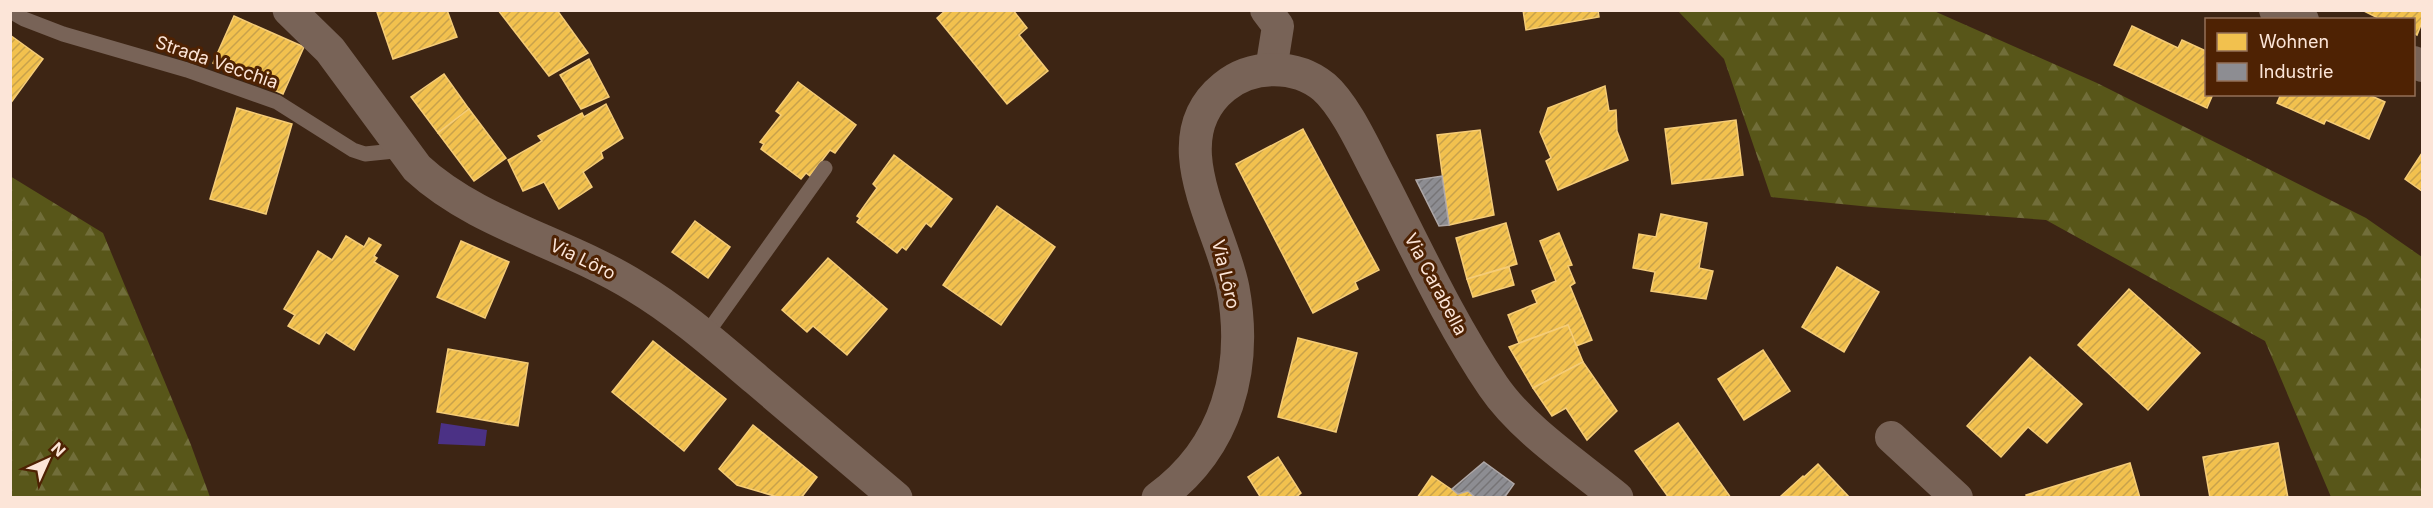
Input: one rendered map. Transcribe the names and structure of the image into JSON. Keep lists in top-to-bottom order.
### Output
{
  "streets": {
    "street": ["Via Lôro", "Via Carabella"],
    "lane": ["Strada Vecchia"]
  },
  "crossings": [
    ["Strada Vecchia", "Via Lôro"],
    ["Via Lôro", "Via Carabella"]
  ],
  "legend": ["Wohnen", "Industrie"],
  "north": "top right"
}
